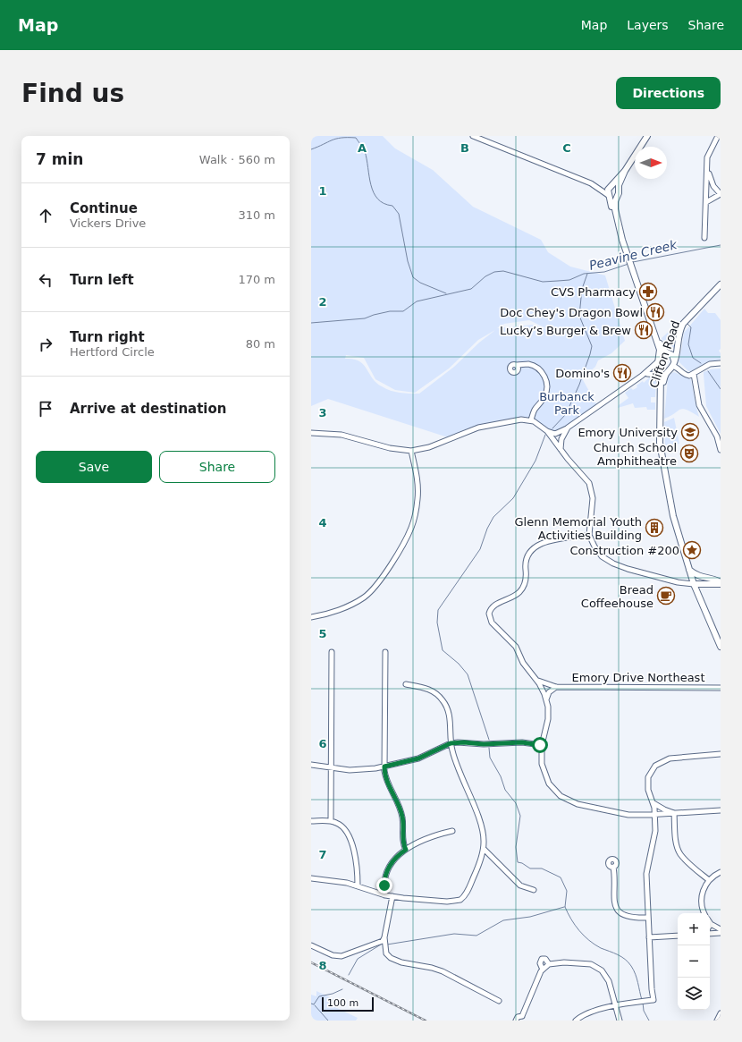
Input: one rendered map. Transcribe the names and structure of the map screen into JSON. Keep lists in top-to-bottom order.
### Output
{
  "streets": {
    "main road": ["Clifton Road"],
    "street": ["Emory Drive Northeast"]
  },
  "water": ["Peavine Creek"],
  "parks": ["Burbanck Park"],
  "places": {
    "pharmacy": ["CVS Pharmacy"],
    "restaurant": ["Doc Chey's Dragon Bowl", "Lucky’s Burger & Brew", "Domino's"],
    "school or university": ["Emory University"],
    "theatre": ["Church School Amphitheatre"],
    "building": ["Glenn Memorial Youth Activities Building"],
    "place": ["Construction #200"],
    "cafe": ["Bread Coffeehouse"]
  },
  "scale_bar": "100 m",
  "north": "right",
  "page": {
    "header": "Map",
    "nav": ["Map", "Layers", "Share"],
    "buttons": [
      "Directions",
      ["Save", "Share"]
    ],
    "title": "Find us",
    "heading": ["7 min", "Walk · 560 m"],
    "list": [
      ["Continue", "Vickers Drive", "310 m"],
      ["Turn left", "170 m"],
      ["Turn right", "Hertford Circle", "80 m"],
      "Arrive at destination"
    ],
    "map_buttons": ["+", "−"],
    "scale": "100 m"
  },
  "grid": {
    "columns": ["A", "B", "C"],
    "rows": [
      "1",
      "2",
      "3",
      "4",
      "5",
      "6",
      "7",
      "8"
    ]
  }
}
